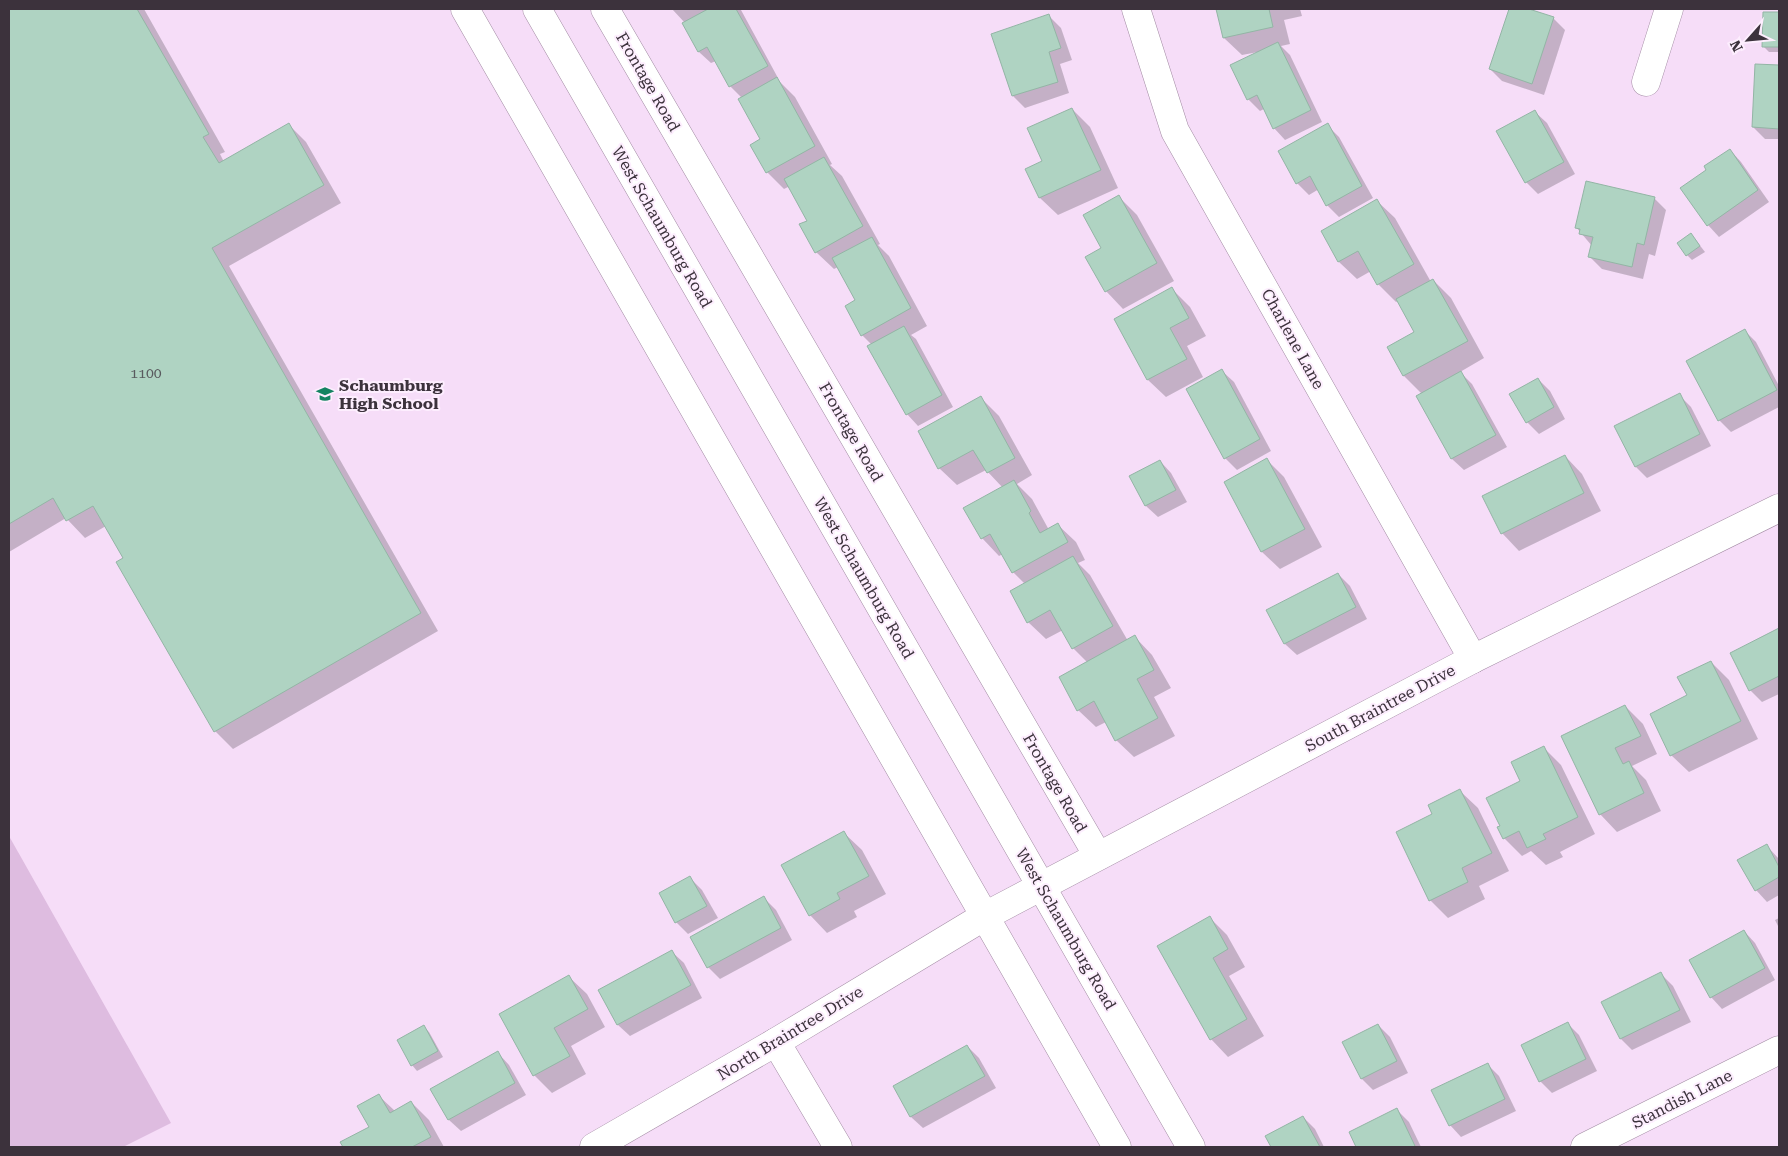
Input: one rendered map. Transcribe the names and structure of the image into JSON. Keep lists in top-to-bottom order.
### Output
{
  "streets": {
    "street": [
      "Frontage Road",
      "West Schaumburg Road",
      "Charlene Lane",
      "South Braintree Drive",
      "North Braintree Drive",
      "Standish Lane"
    ]
  },
  "crossings": [
    ["Frontage Road", "South Braintree Drive"],
    ["West Schaumburg Road", "South Braintree Drive"],
    ["Charlene Lane", "South Braintree Drive"],
    ["South Braintree Drive", "North Braintree Drive"]
  ],
  "places": {
    "school or university": ["Schaumburg High School"]
  },
  "house_numbers": ["1100"],
  "north": "bottom left"
}
